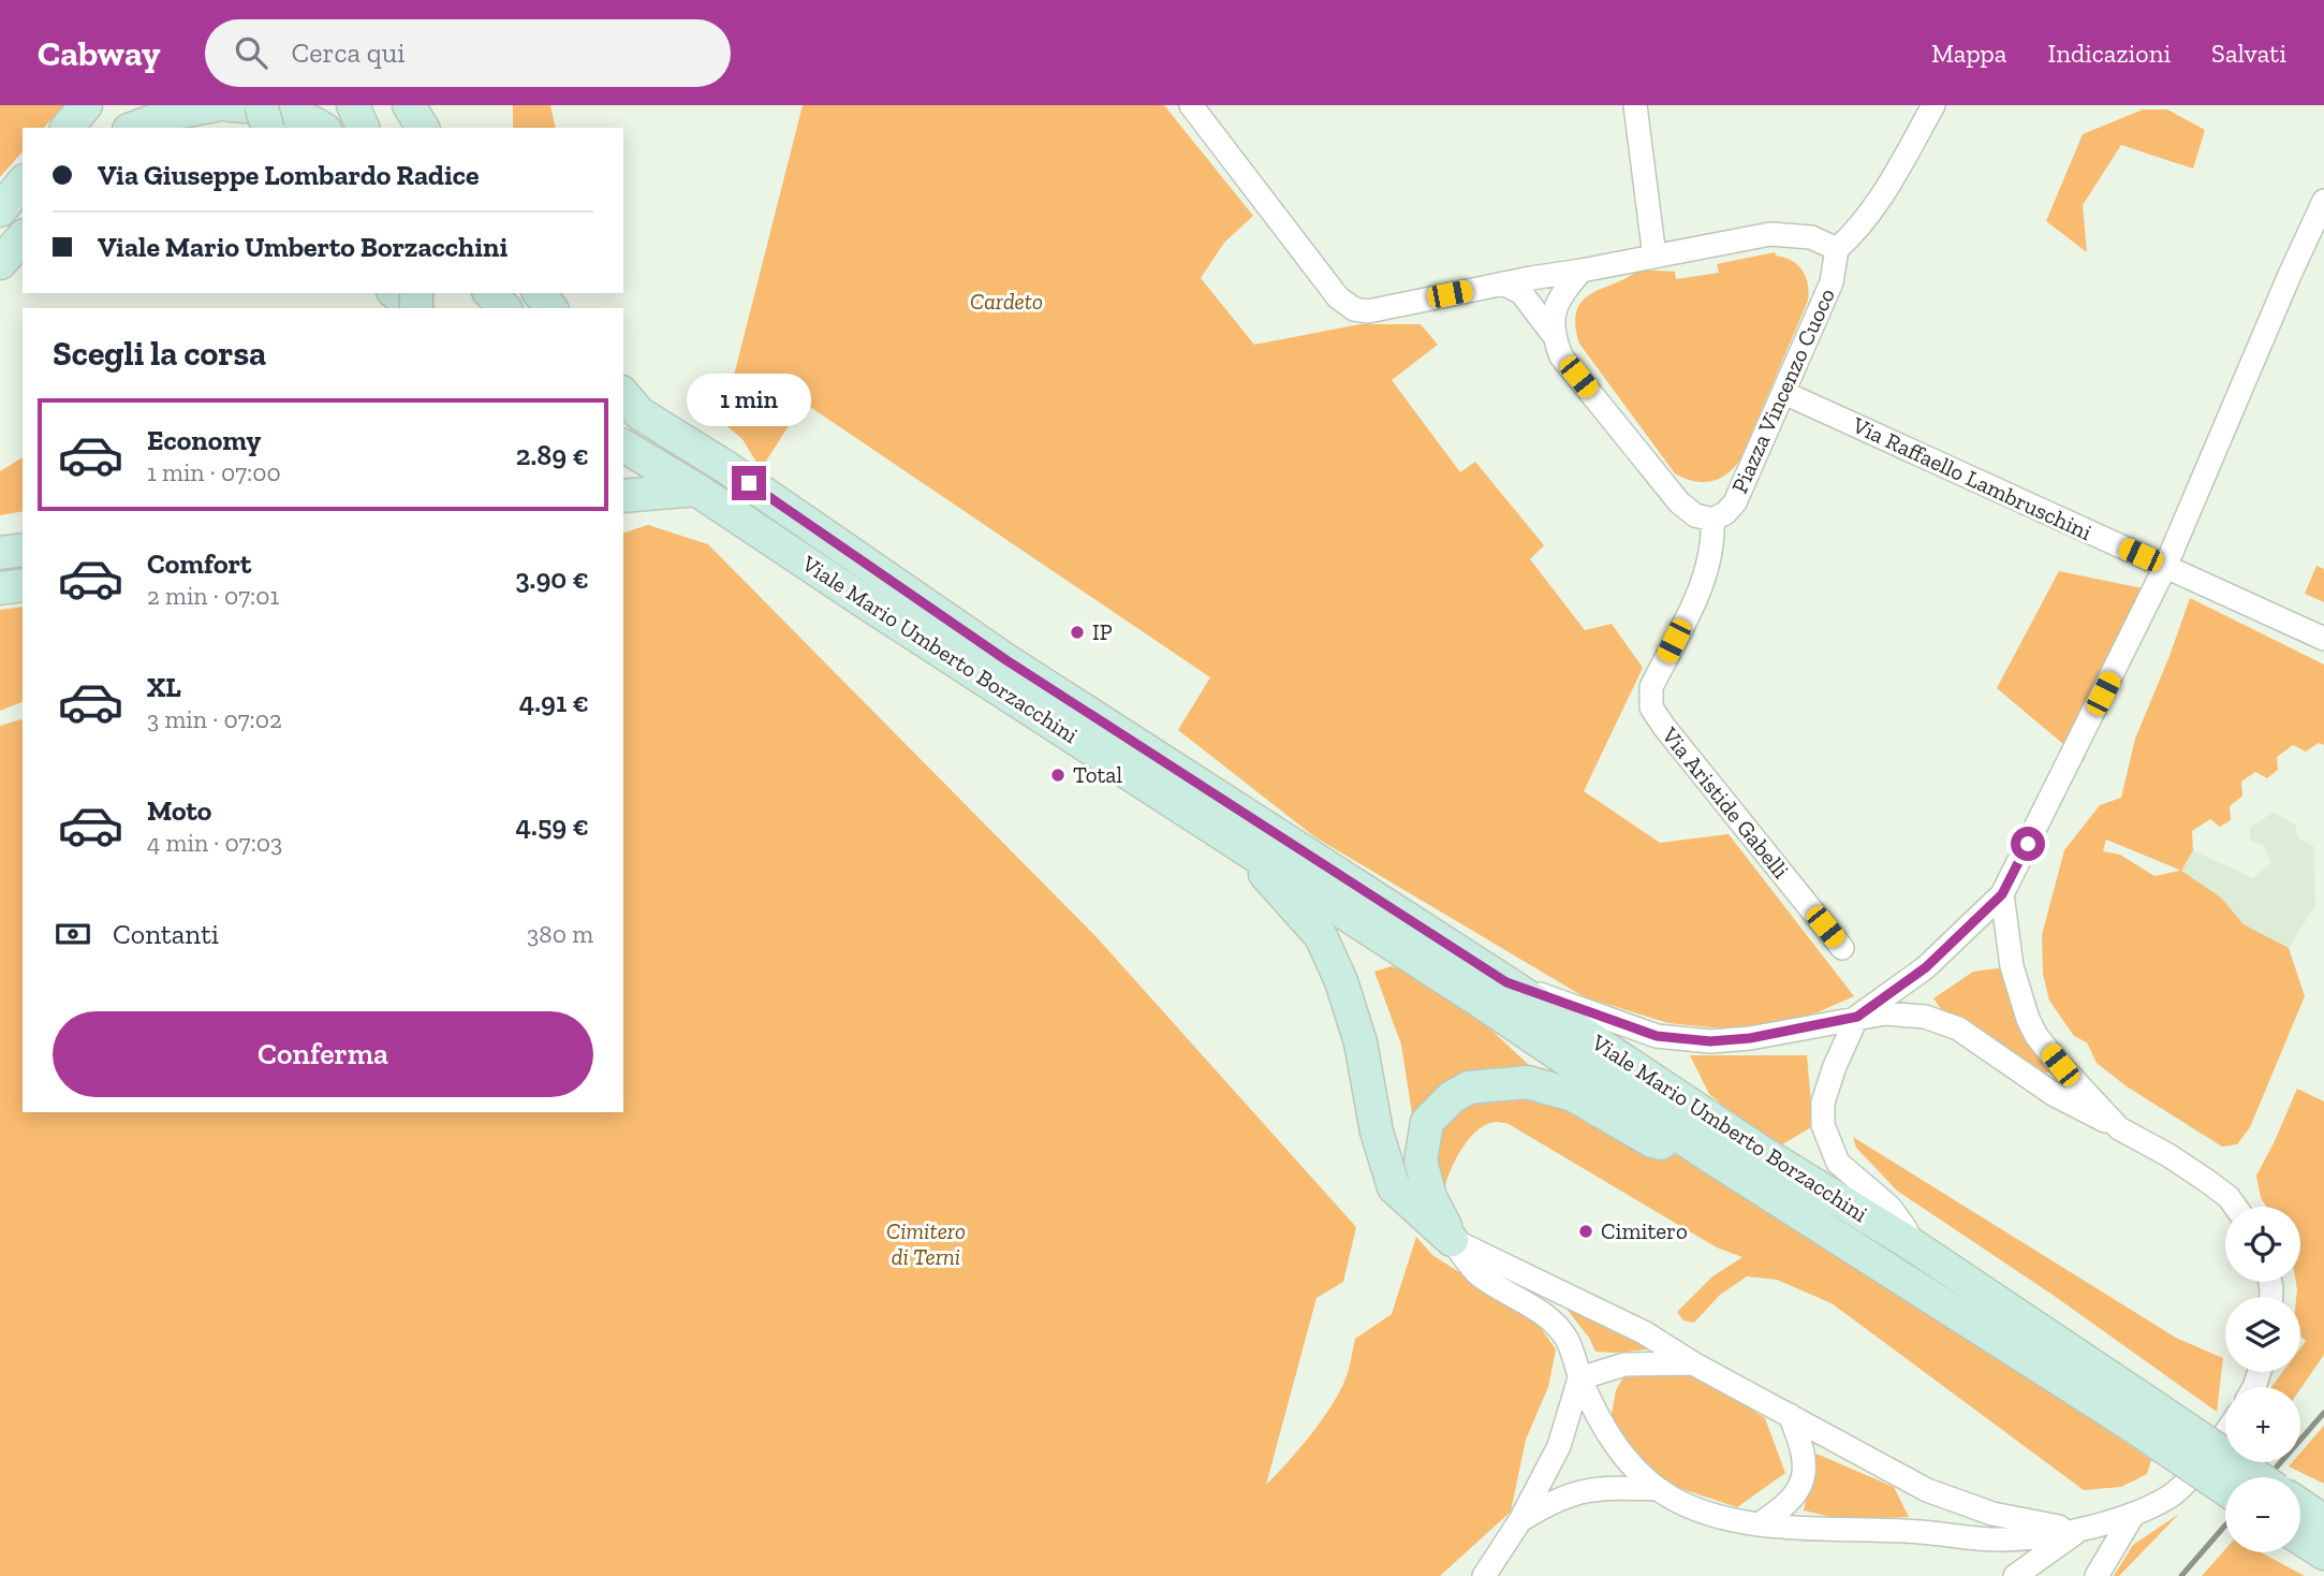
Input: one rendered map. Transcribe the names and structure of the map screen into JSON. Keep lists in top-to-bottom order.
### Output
{
  "streets": {
    "main road": ["Viale Mario Umberto Borzacchini"],
    "street": ["Piazza Vincenzo Cuoco", "Via Raffaello Lambruschini", "Via Aristide Gabelli"]
  },
  "crossings": [
    ["Piazza Vincenzo Cuoco", "Via Raffaello Lambruschini"],
    ["Piazza Vincenzo Cuoco", "Via Aristide Gabelli"]
  ],
  "parks": ["Cardeto", "Cimitero di Terni"],
  "places": ["IP", "Total", "Cimitero"],
  "page": {
    "header": "Cabway",
    "search": "Cerca qui",
    "nav": ["Mappa", "Indicazioni", "Salvati"],
    "banner": ["Via Giuseppe Lombardo Radice", "Viale Mario Umberto Borzacchini"],
    "heading": "Scegli la corsa",
    "bubble": "1 min",
    "list": [
      {
        "name": "Economy",
        "note": "1 min · 07:00",
        "value": "2.89 €"
      },
      {
        "name": "Comfort",
        "note": "2 min · 07:01",
        "value": "3.90 €"
      },
      {
        "name": "XL",
        "note": "3 min · 07:02",
        "value": "4.91 €"
      },
      {
        "name": "Moto",
        "note": "4 min · 07:03",
        "value": "4.59 €"
      }
    ],
    "pay": ["Contanti", "380 m"],
    "buttons": "Conferma",
    "map_buttons": ["+", "−"]
  }
}
